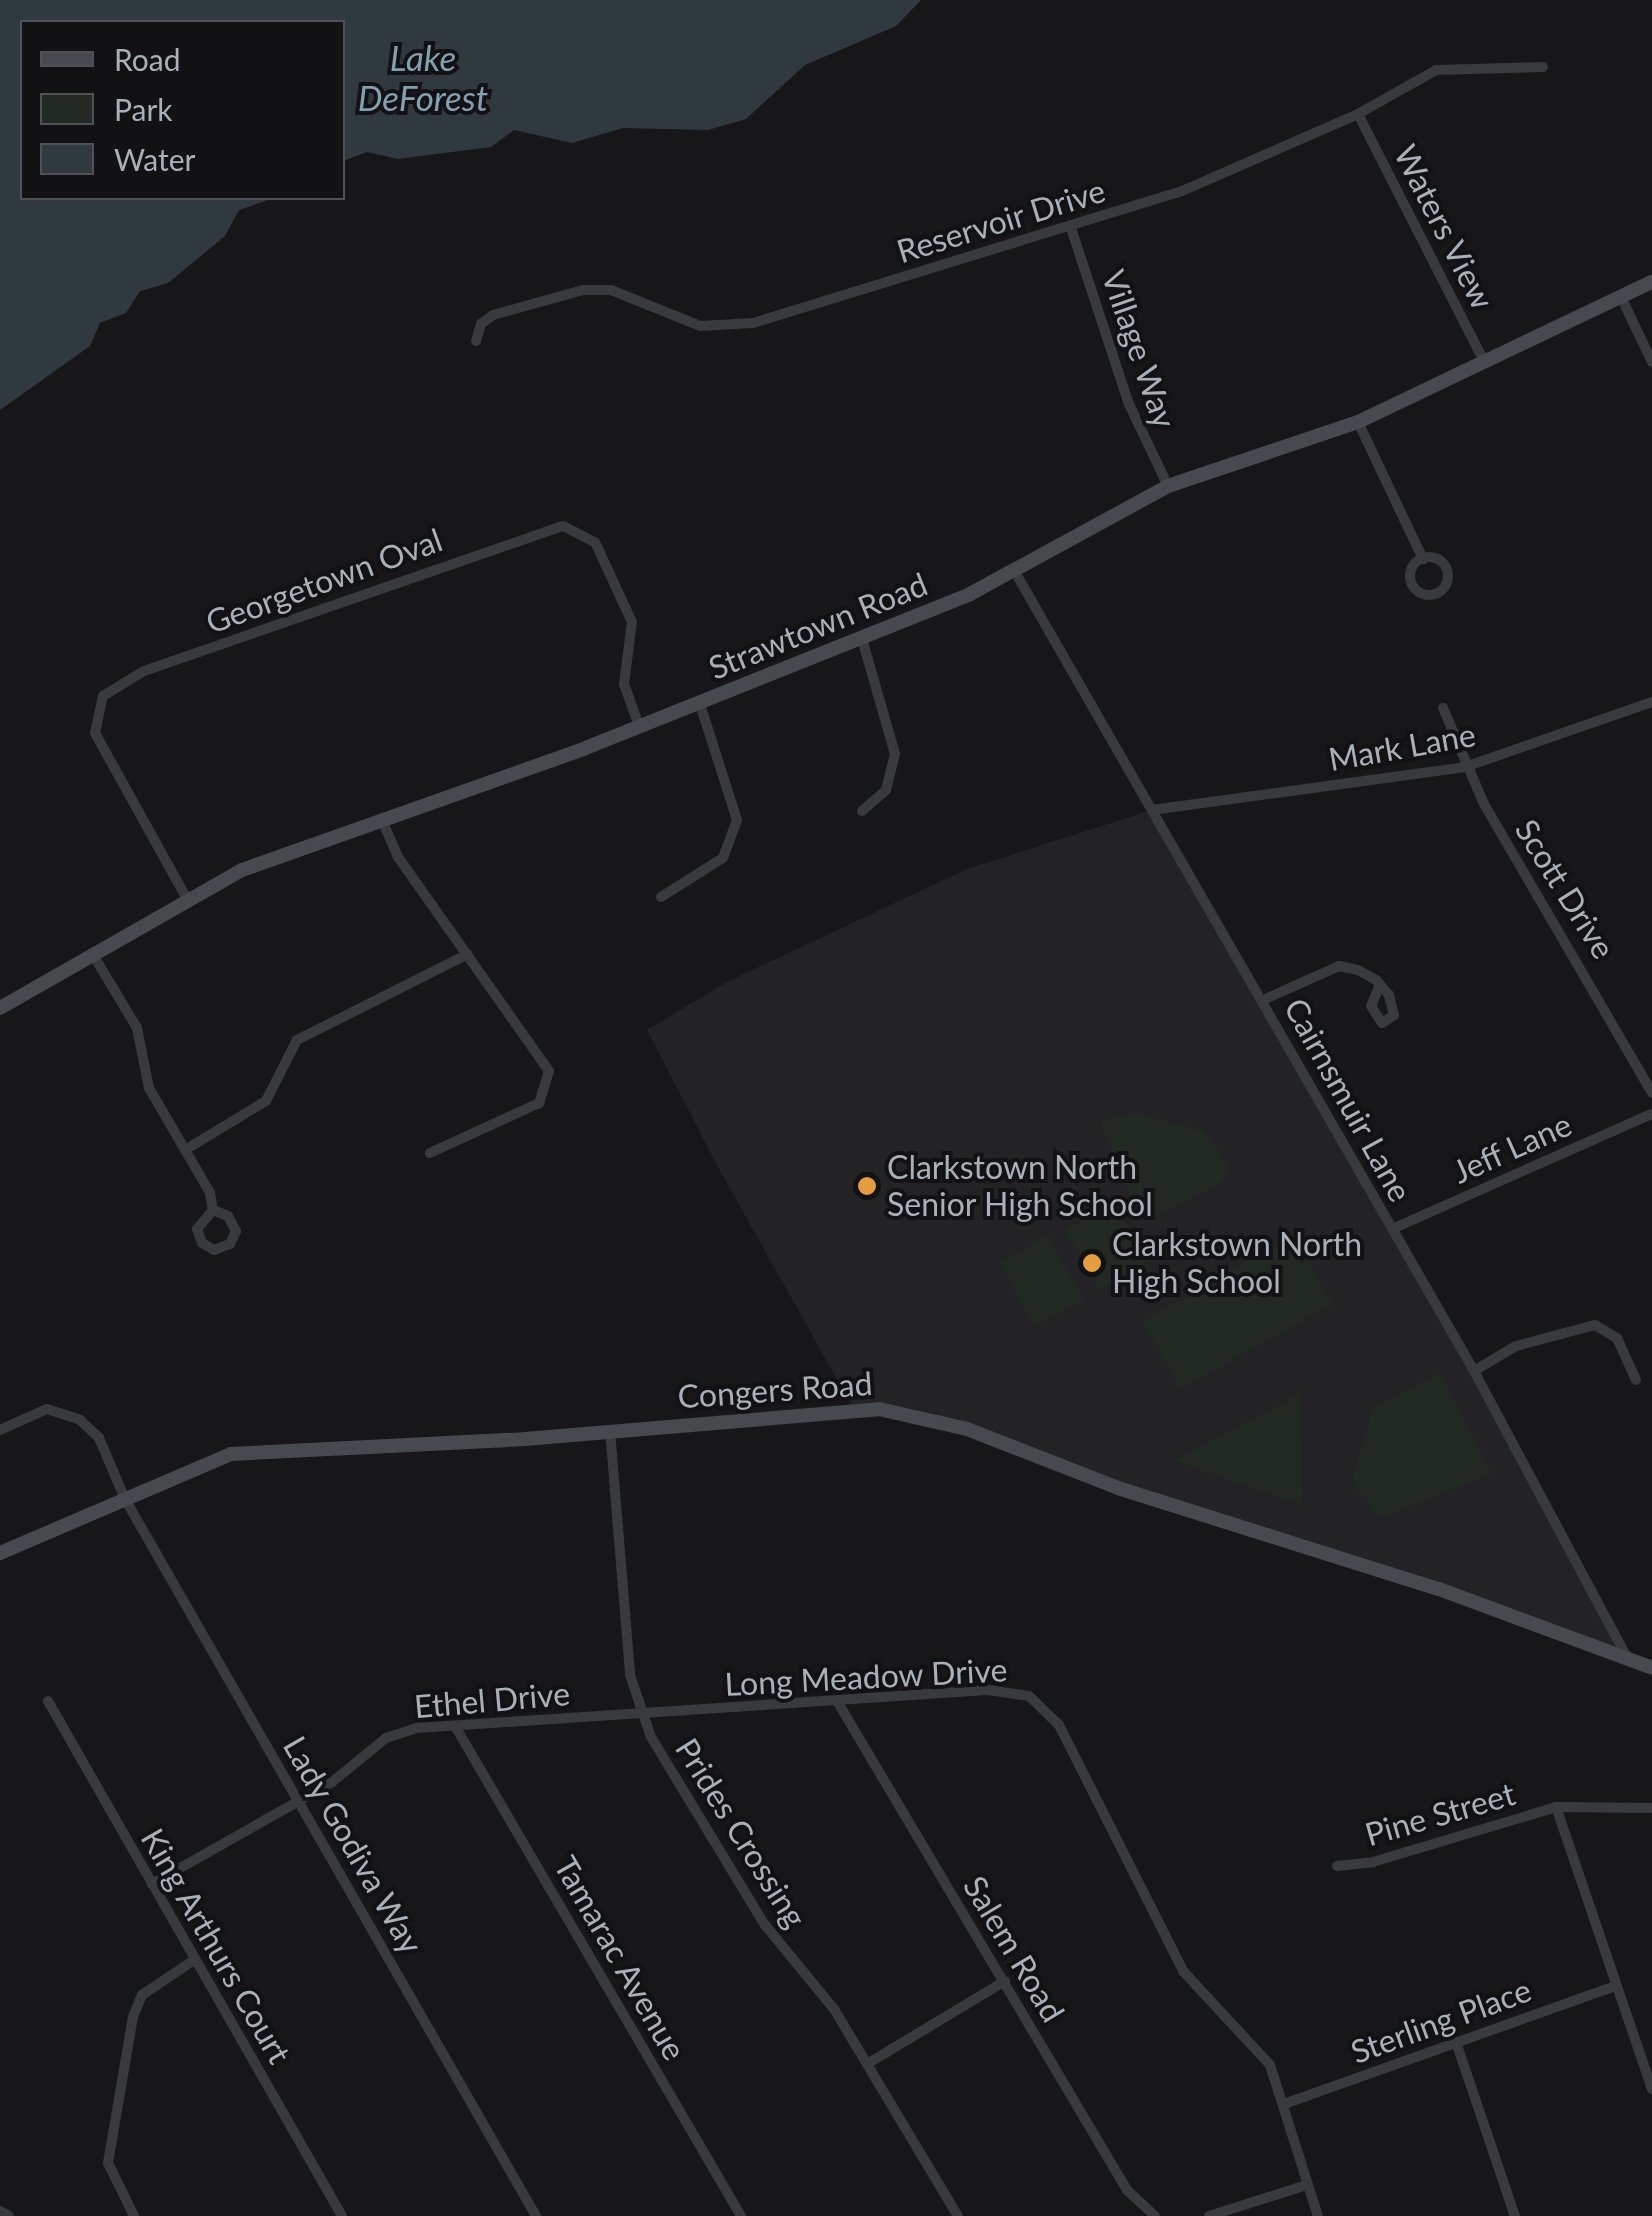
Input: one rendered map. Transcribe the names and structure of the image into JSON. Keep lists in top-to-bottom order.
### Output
{
  "streets": {
    "street": [
      "Reservoir Drive",
      "Waters View",
      "Village Way",
      "Georgetown Oval",
      "Strawtown Road",
      "Mark Lane",
      "Scott Drive",
      "Cairnsmuir Lane",
      "Jeff Lane",
      "Congers Road",
      "Long Meadow Drive",
      "Ethel Drive",
      "Pine Street",
      "Prides Crossing",
      "Lady Godiva Way",
      "King Arthurs Court",
      "Salem Road",
      "Tamarac Avenue",
      "Sterling Place"
    ]
  },
  "crossings": [
    ["Reservoir Drive", "Waters View"],
    ["Reservoir Drive", "Village Way"],
    ["Waters View", "Strawtown Road"],
    ["Village Way", "Strawtown Road"],
    ["Georgetown Oval", "Strawtown Road"],
    ["Strawtown Road", "Cairnsmuir Lane"],
    ["Mark Lane", "Scott Drive"],
    ["Mark Lane", "Cairnsmuir Lane"],
    ["Cairnsmuir Lane", "Jeff Lane"],
    ["Cairnsmuir Lane", "Congers Road"],
    ["Congers Road", "Prides Crossing"],
    ["Congers Road", "Lady Godiva Way"],
    ["Long Meadow Drive", "Ethel Drive"],
    ["Long Meadow Drive", "Prides Crossing"],
    ["Long Meadow Drive", "Salem Road"],
    ["Long Meadow Drive", "Sterling Place"],
    ["Ethel Drive", "Prides Crossing"],
    ["Ethel Drive", "Lady Godiva Way"],
    ["Ethel Drive", "King Arthurs Court"],
    ["Ethel Drive", "Tamarac Avenue"],
    ["Pine Street", "Sterling Place"]
  ],
  "water": ["Lake DeForest"],
  "places": ["Clarkstown North Senior High School", "Clarkstown North High School"],
  "legend": ["Road", "Park", "Water"]
}
